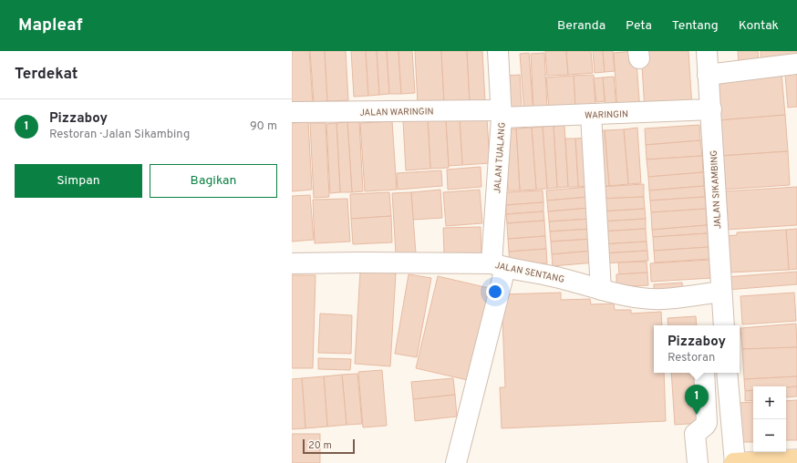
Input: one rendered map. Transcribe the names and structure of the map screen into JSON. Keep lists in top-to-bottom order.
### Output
{
  "streets": {
    "street": [
      "JALAN WARINGIN",
      "WARINGIN",
      "JALAN TUALANG",
      "JALAN SIKAMBING",
      "JALAN SENTANG"
    ]
  },
  "crossings": [
    ["JALAN WARINGIN", "WARINGIN"],
    ["JALAN WARINGIN", "JALAN TUALANG"],
    ["WARINGIN", "JALAN TUALANG"],
    ["WARINGIN", "JALAN SIKAMBING"],
    ["JALAN TUALANG", "JALAN SENTANG"],
    ["JALAN SIKAMBING", "JALAN SENTANG"]
  ],
  "scale_bar": "20 m",
  "page": {
    "header": "Mapleaf",
    "nav": [
      "Beranda",
      "Peta",
      "Tentang",
      "Kontak"
    ],
    "heading": "Terdekat",
    "list": [
      {
        "mark": "1",
        "name": "Pizzaboy",
        "note": "Restoran · Jalan Sikambing",
        "value": "90 m"
      }
    ],
    "buttons": ["Simpan", "Bagikan"],
    "popup": ["Pizzaboy", "Restoran"],
    "pins": "1",
    "map_buttons": ["+", "−"],
    "scale": "20 m"
  }
}
